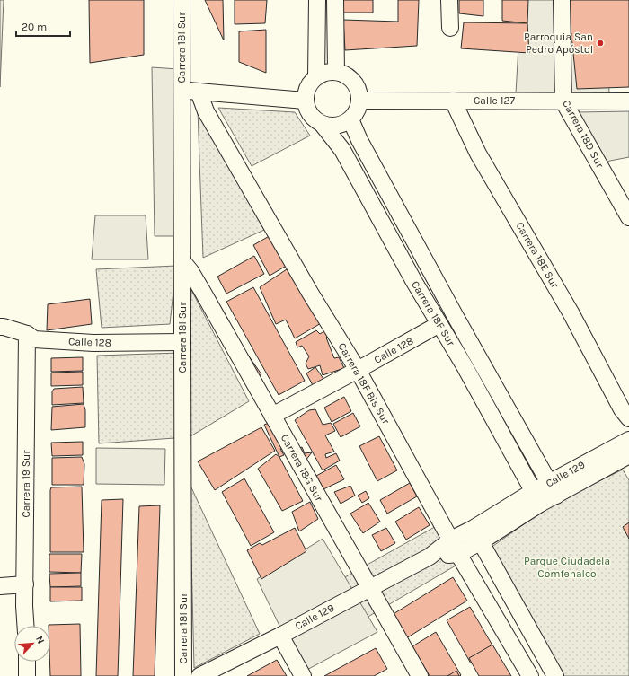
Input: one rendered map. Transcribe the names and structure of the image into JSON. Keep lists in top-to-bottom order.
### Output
{
  "streets": {
    "street": [
      "Carrera 18I Sur",
      "Calle 127",
      "Carrera 18D Sur",
      "Carrera 18E Sur",
      "Carrera 18F Sur",
      "Calle 128",
      "Carrera 18F Bis Sur",
      "Carrera 18G Sur",
      "Calle 129",
      "Carrera 19 Sur"
    ]
  },
  "crossings": [
    ["Carrera 18I Sur", "Calle 128"],
    ["Carrera 18I Sur", "Carrera 18G Sur"],
    ["Calle 127", "Carrera 18D Sur"],
    ["Calle 127", "Carrera 18E Sur"],
    ["Calle 127", "Carrera 18F Sur"],
    ["Carrera 18E Sur", "Calle 129"],
    ["Carrera 18F Sur", "Calle 128"],
    ["Carrera 18F Sur", "Calle 129"],
    ["Calle 128", "Carrera 18F Bis Sur"],
    ["Calle 128", "Carrera 18G Sur"],
    ["Calle 128", "Carrera 19 Sur"],
    ["Carrera 18F Bis Sur", "Calle 129"],
    ["Carrera 18G Sur", "Calle 129"]
  ],
  "parks": ["Parque Ciudadela Comfenalco"],
  "places": ["Parroquia San Pedro Apóstol"],
  "scale_bar": "20 m",
  "north": "top right"
}
